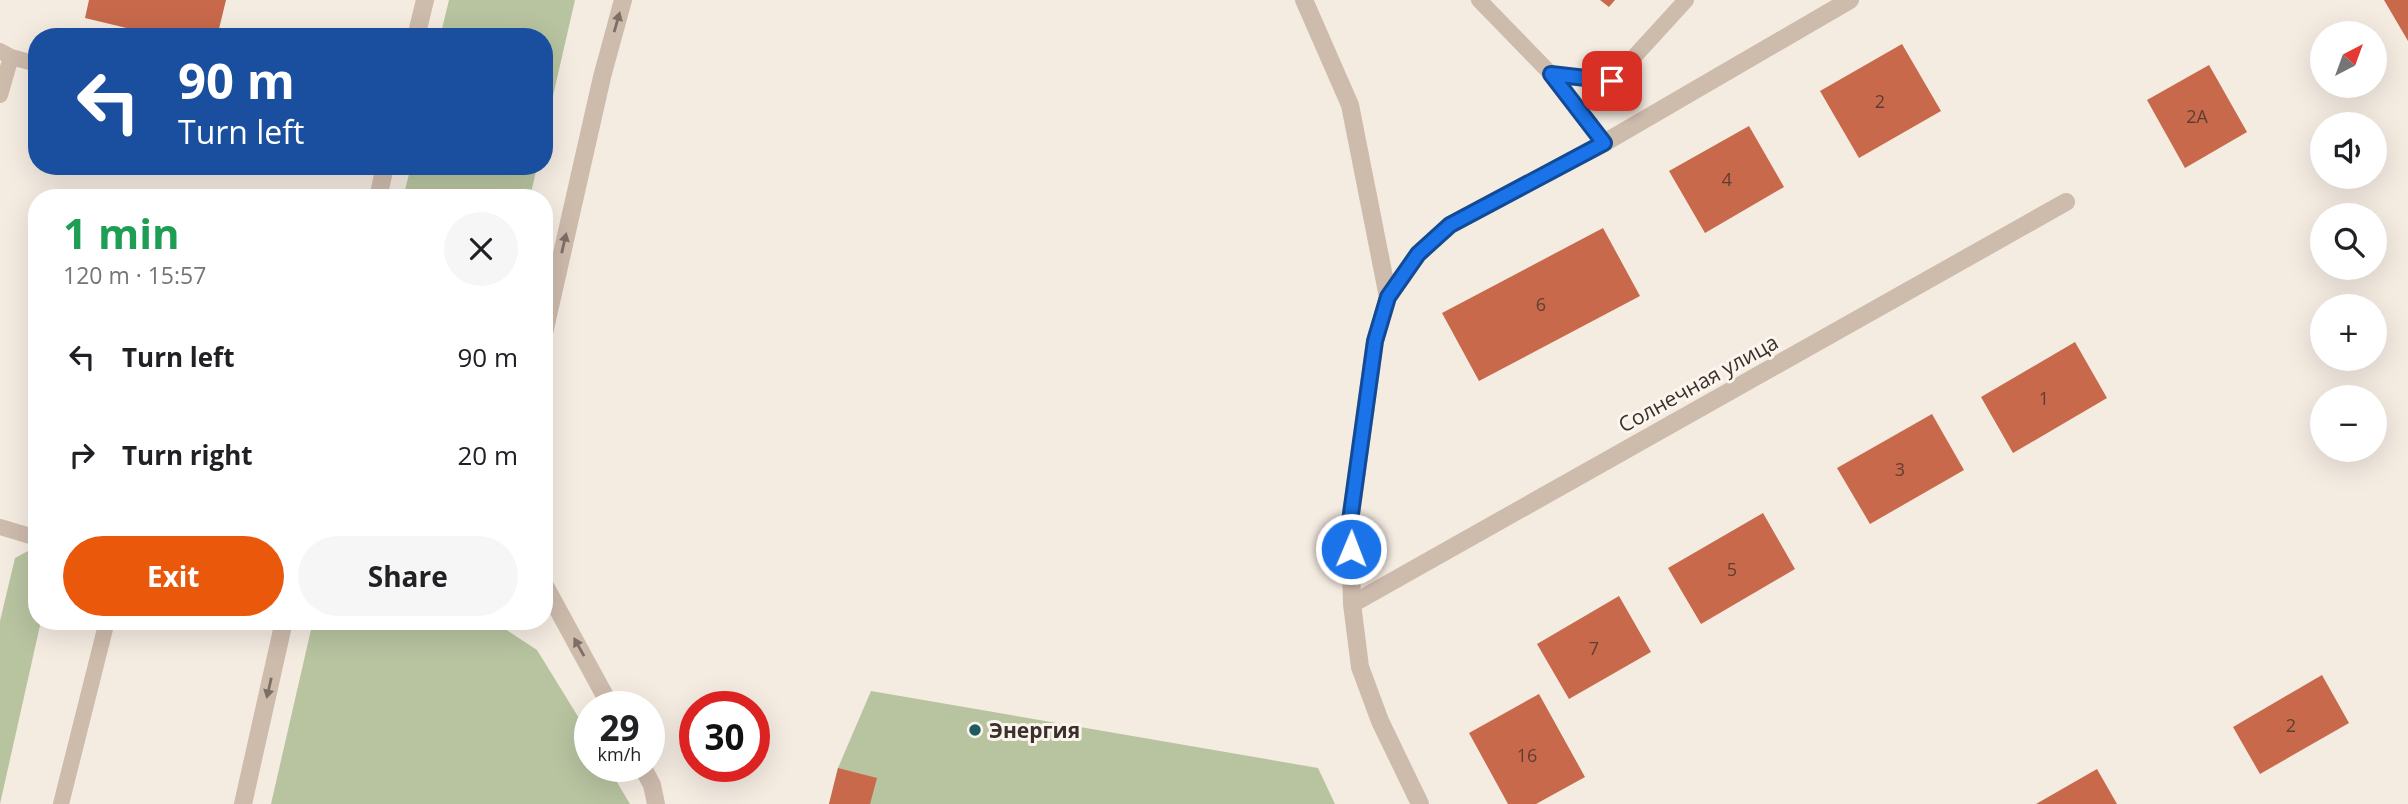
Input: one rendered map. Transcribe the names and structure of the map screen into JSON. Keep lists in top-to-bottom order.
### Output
{
  "streets": {
    "street": ["Солнечная улица"]
  },
  "places": ["Энергия"],
  "house_numbers": [
    "2",
    "2А",
    "4",
    "6",
    "1",
    "3",
    "5",
    "7",
    "2",
    "16"
  ],
  "north": "top right",
  "page": {
    "map_buttons": ["+", "−"],
    "turn": ["90 m", "Turn left"],
    "heading": ["1 min", "120 m · 15:57"],
    "list": [
      {
        "name": "Turn left",
        "value": "90 m"
      },
      {
        "name": "Turn right",
        "value": "20 m"
      }
    ],
    "buttons": ["Exit", "Share"],
    "speed": "29 km/h",
    "limit": "30"
  }
}
